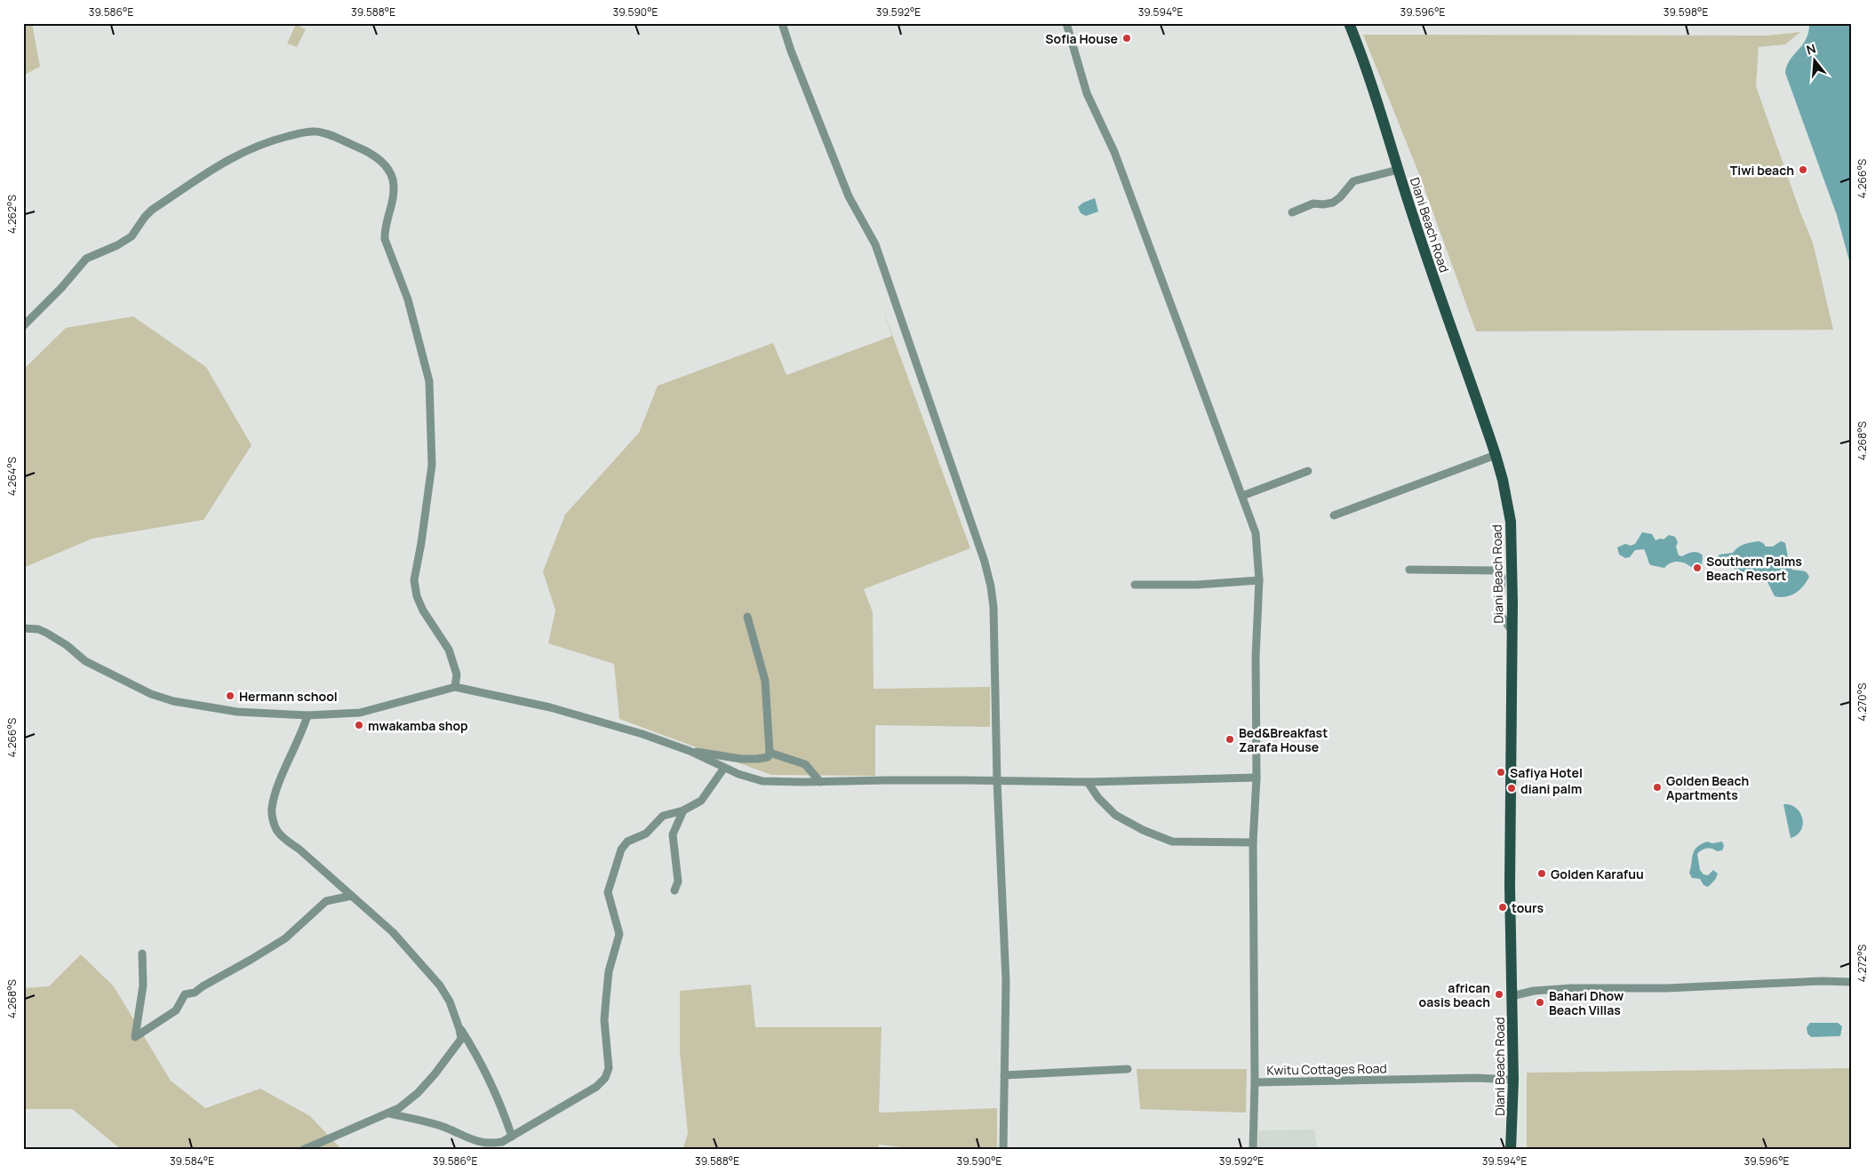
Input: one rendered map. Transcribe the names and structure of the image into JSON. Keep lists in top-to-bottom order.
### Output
{
  "streets": {
    "main road": ["Diani Beach Road"],
    "street": ["Kwitu Cottages Road"]
  },
  "crossings": [
    ["Diani Beach Road", "Kwitu Cottages Road"]
  ],
  "places": [
    "Sofia House",
    "Tiwi beach",
    "Southern Palms Beach Resort",
    "Hermann school",
    "mwakamba shop",
    "Bed&Breakfast Zarafa House",
    "Safiya Hotel",
    "Golden Beach Apartments",
    "diani palm",
    "Golden Karafuu",
    "tours",
    "african oasis beach",
    "Bahari Dhow Beach Villas"
  ],
  "north": "top",
  "coordinates": [
    "39.586°E",
    "39.588°E",
    "39.590°E",
    "39.592°E",
    "39.594°E",
    "39.596°E",
    "39.598°E",
    "4.266°S",
    "4.262°S",
    "4.268°S",
    "4.264°S",
    "4.270°S",
    "4.272°S",
    "39.584°E"
  ]
}
